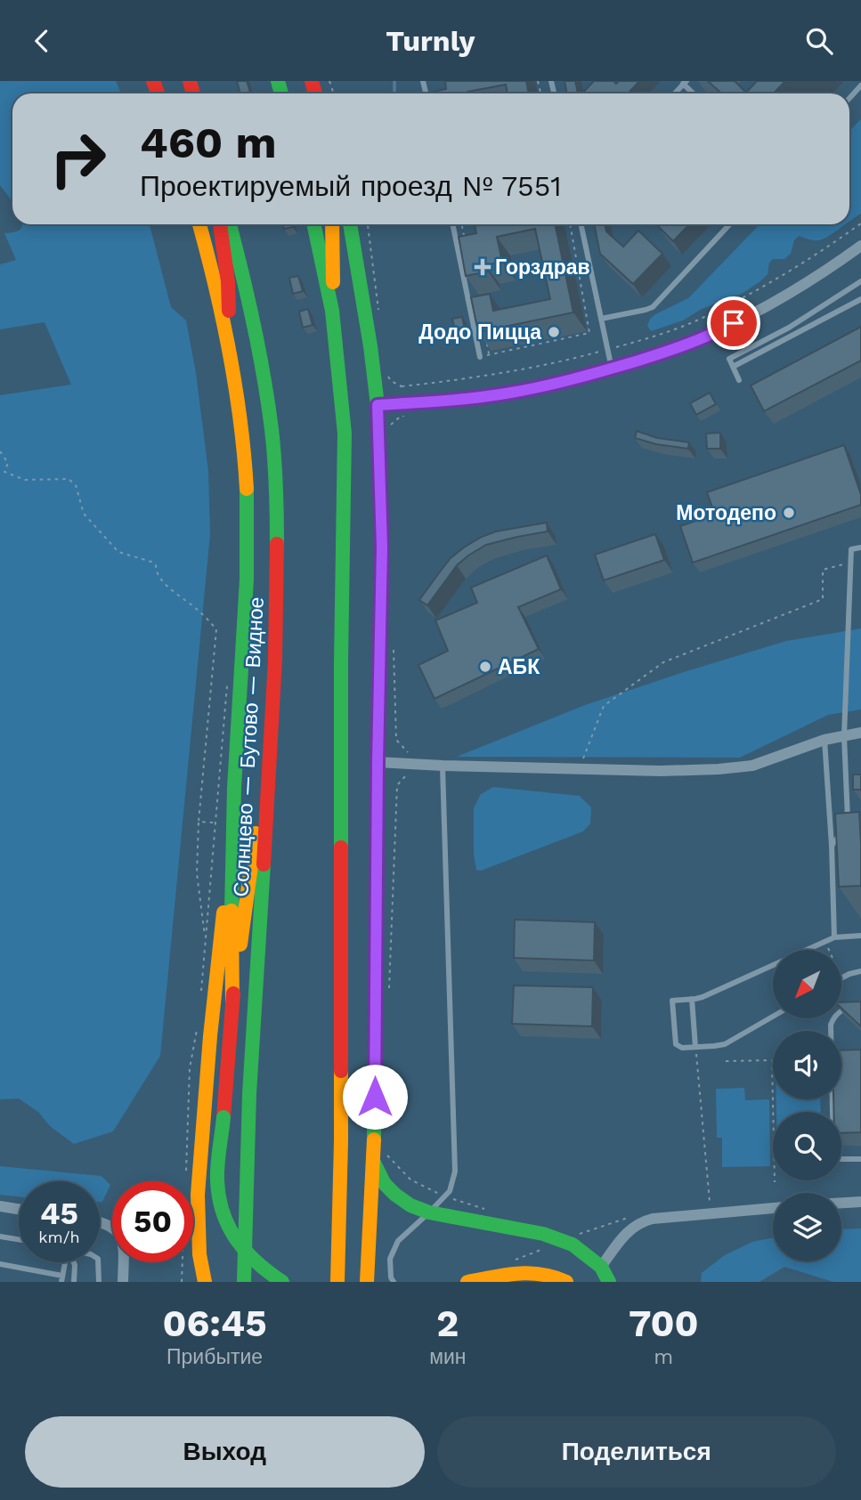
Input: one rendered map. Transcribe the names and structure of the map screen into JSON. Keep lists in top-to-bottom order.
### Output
{
  "streets": {
    "main road": ["Солнцево — Бутово — Видное"]
  },
  "places": {
    "health": ["Горздрав"],
    "other": ["Додо Пицца", "Мотодепо", "АБК"]
  },
  "north": "bottom left",
  "page": {
    "header": "Turnly",
    "turn": ["460 m", "Проектируемый проезд № 7551"],
    "speed": "45 km/h",
    "limit": "50",
    "eta": [
      "06:45",
      "Прибытие",
      "2",
      "мин",
      "700",
      "m"
    ],
    "buttons": ["Выход", "Поделиться"]
  }
}
